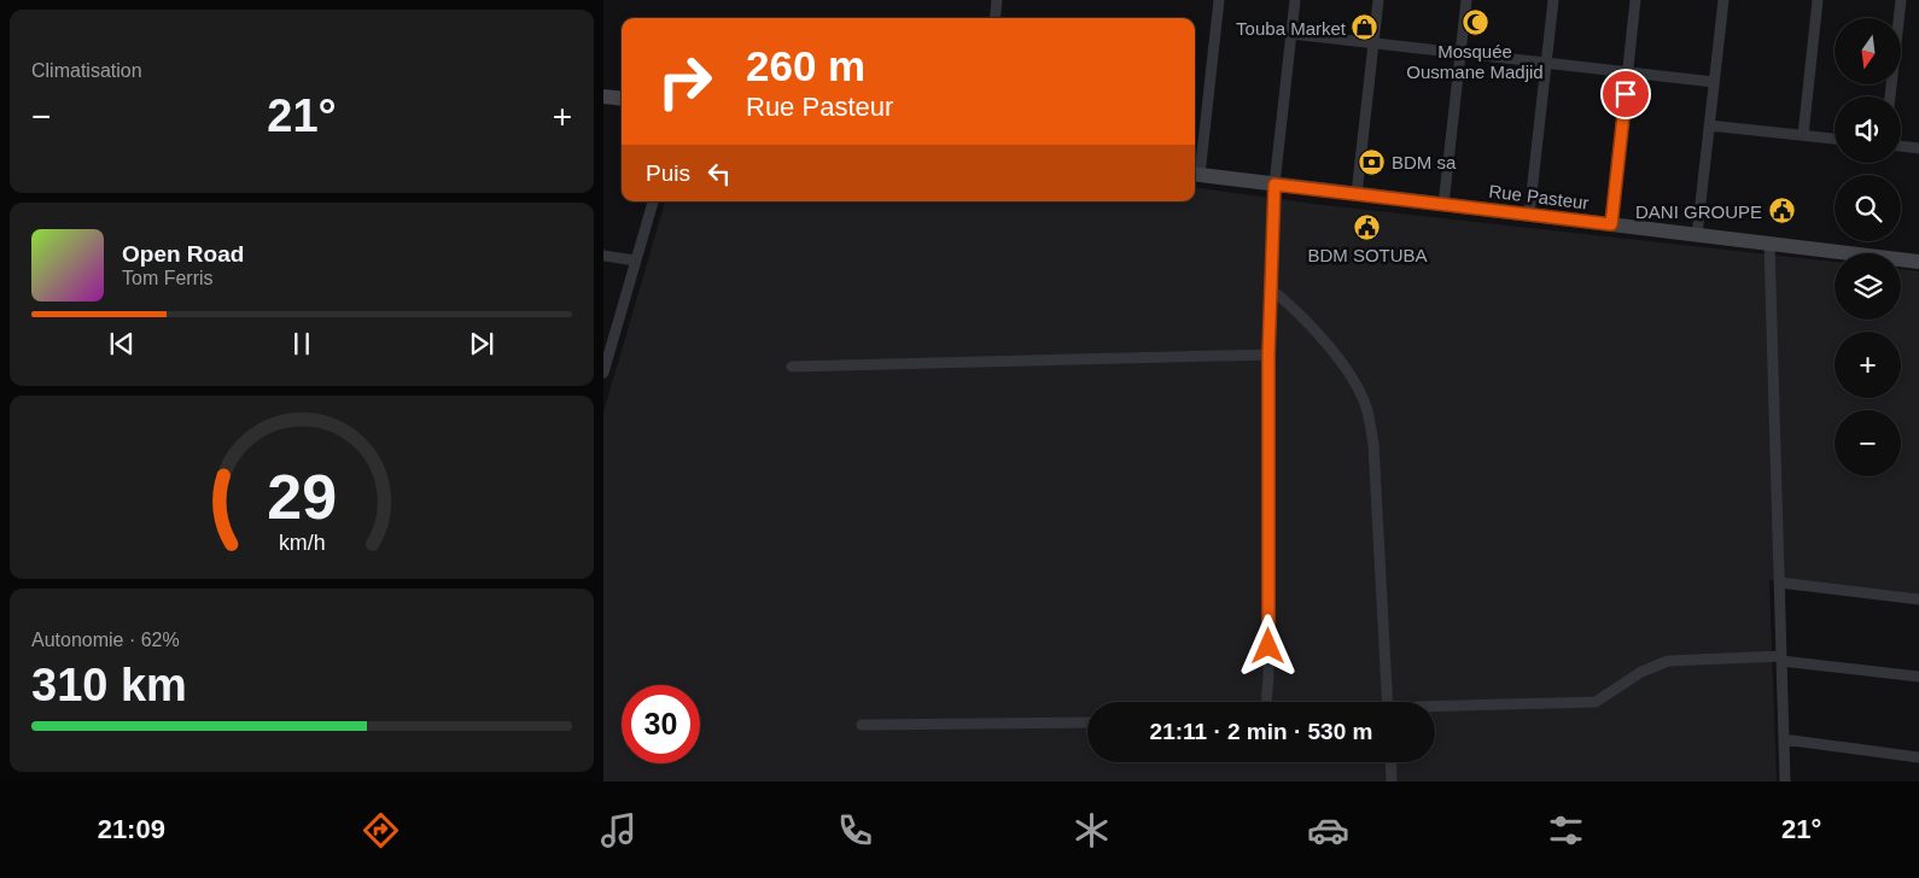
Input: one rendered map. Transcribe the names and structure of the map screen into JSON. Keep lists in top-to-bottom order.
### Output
{
  "streets": {
    "main road": ["Rue Pasteur"]
  },
  "places": {
    "mosque": ["Mosquée Ousmane Madjid"],
    "shop": ["Touba Market"],
    "bank": ["BDM sa"],
    "public building": ["DANI GROUPE", "BDM SOTUBA"]
  },
  "north": "bottom",
  "page": {
    "tile": [
      "Climatisation",
      ["Autonomie · 62%", "310 km"]
    ],
    "map_buttons": ["+", "−"],
    "turn": ["260 m", "Rue Pasteur"],
    "heat": ["−", "21°", "+"],
    "then": "Puis",
    "song": ["Open Road", "Tom Ferris"],
    "limit": "30",
    "trip": "21:11 · 2 min · 530 m",
    "tabs": ["21:09", "21°"],
    "gauge": ["29", "km/h"]
  }
}
